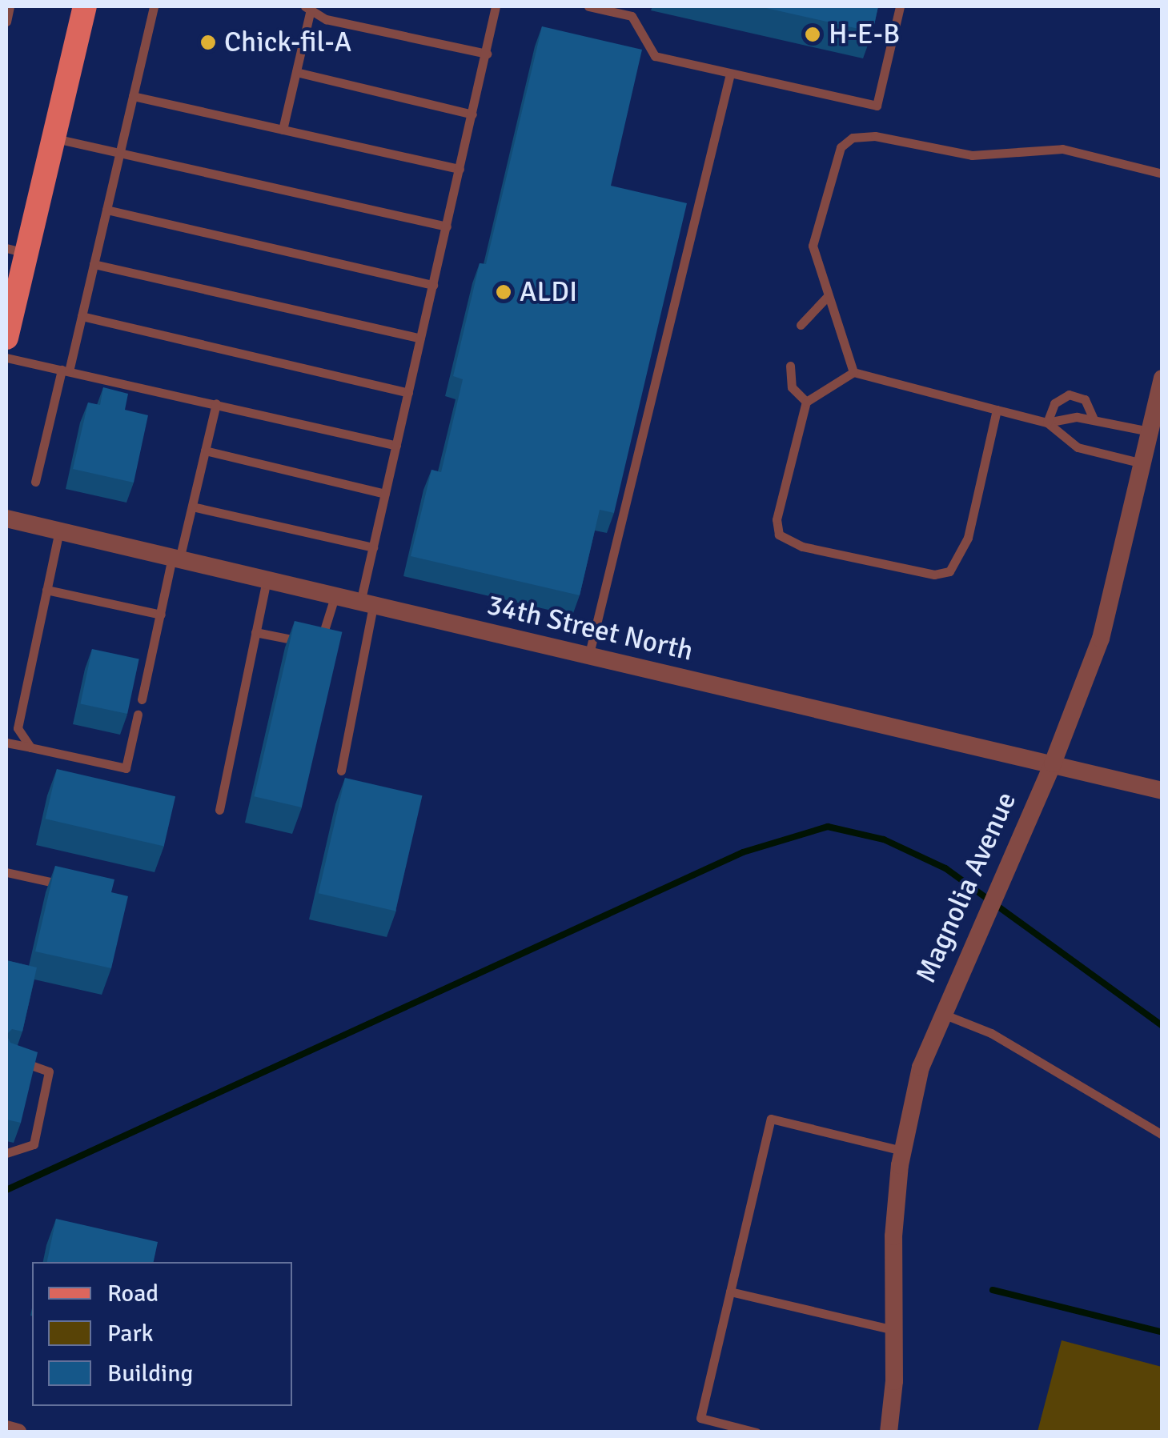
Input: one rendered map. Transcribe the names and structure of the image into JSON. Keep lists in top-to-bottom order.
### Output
{
  "streets": {
    "street": ["34th Street North", "Magnolia Avenue"]
  },
  "crossings": [
    ["34th Street North", "Magnolia Avenue"]
  ],
  "places": ["H-E-B", "Chick-fil-A", "ALDI"],
  "legend": ["Road", "Park", "Building"]
}
